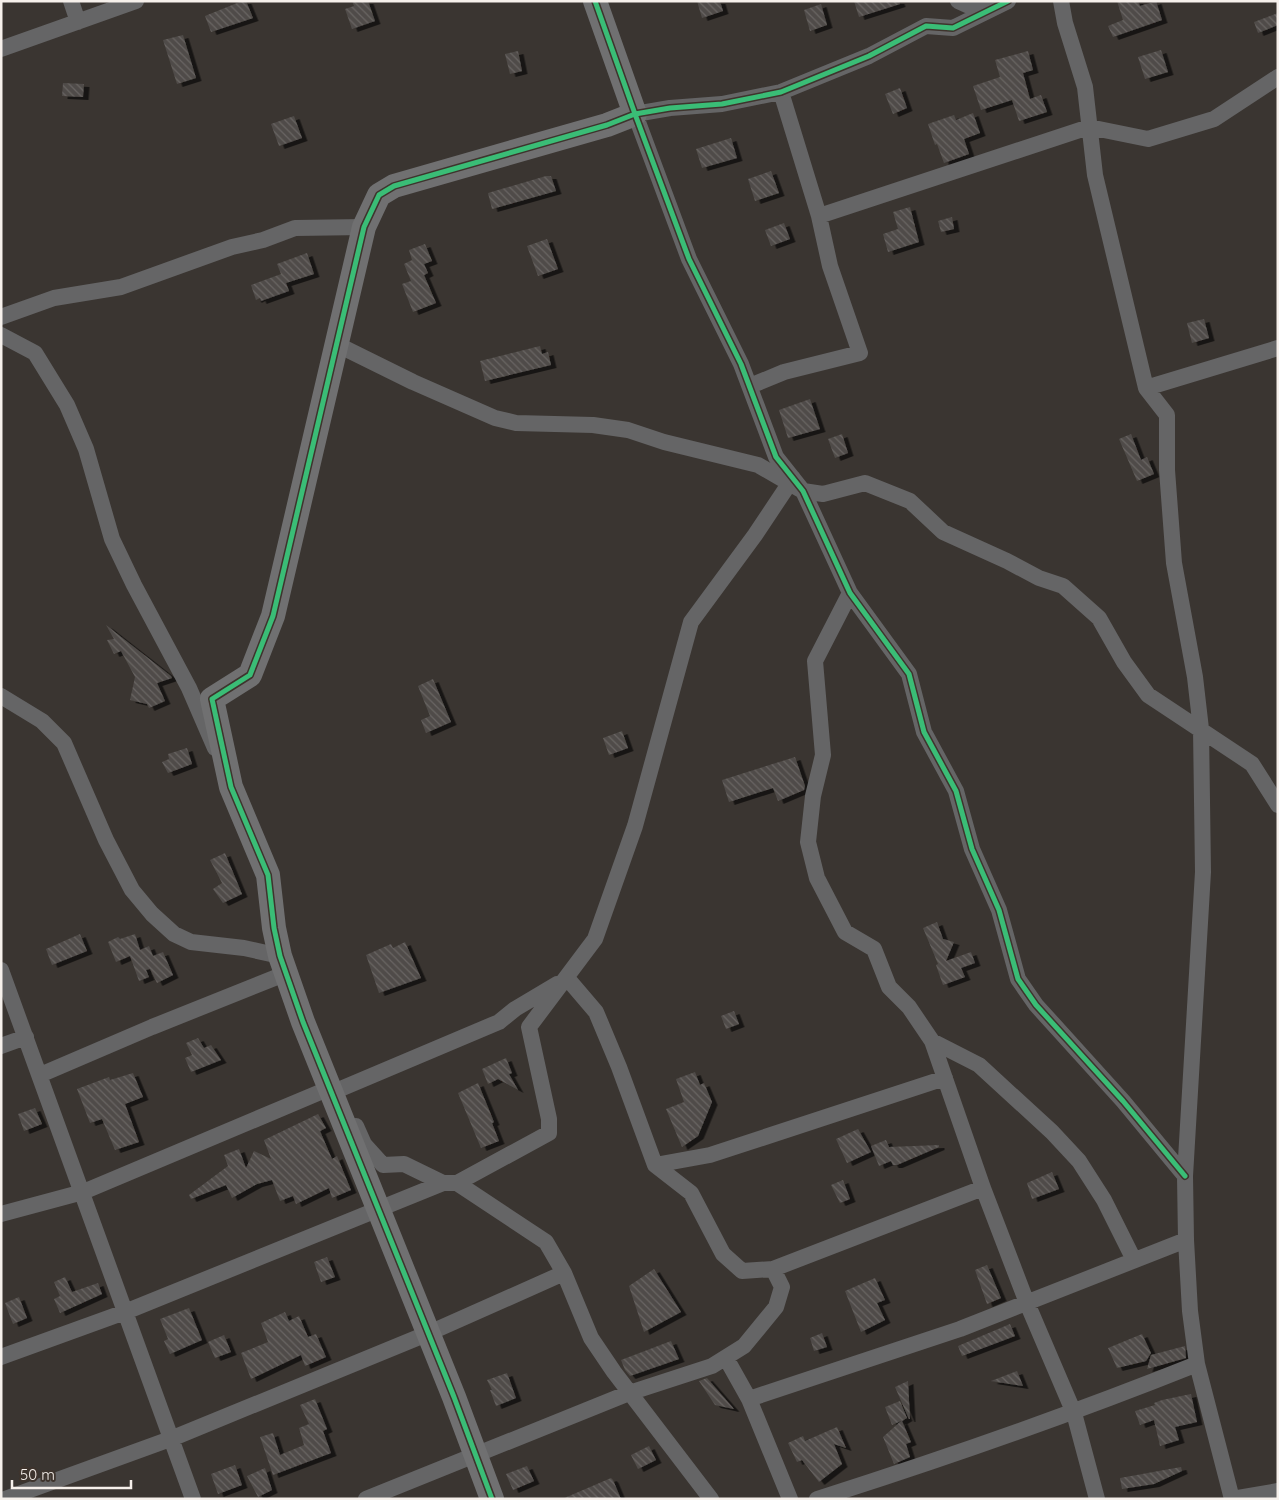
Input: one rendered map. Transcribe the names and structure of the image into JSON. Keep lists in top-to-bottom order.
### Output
{
  "scale_bar": "50 m"
}
